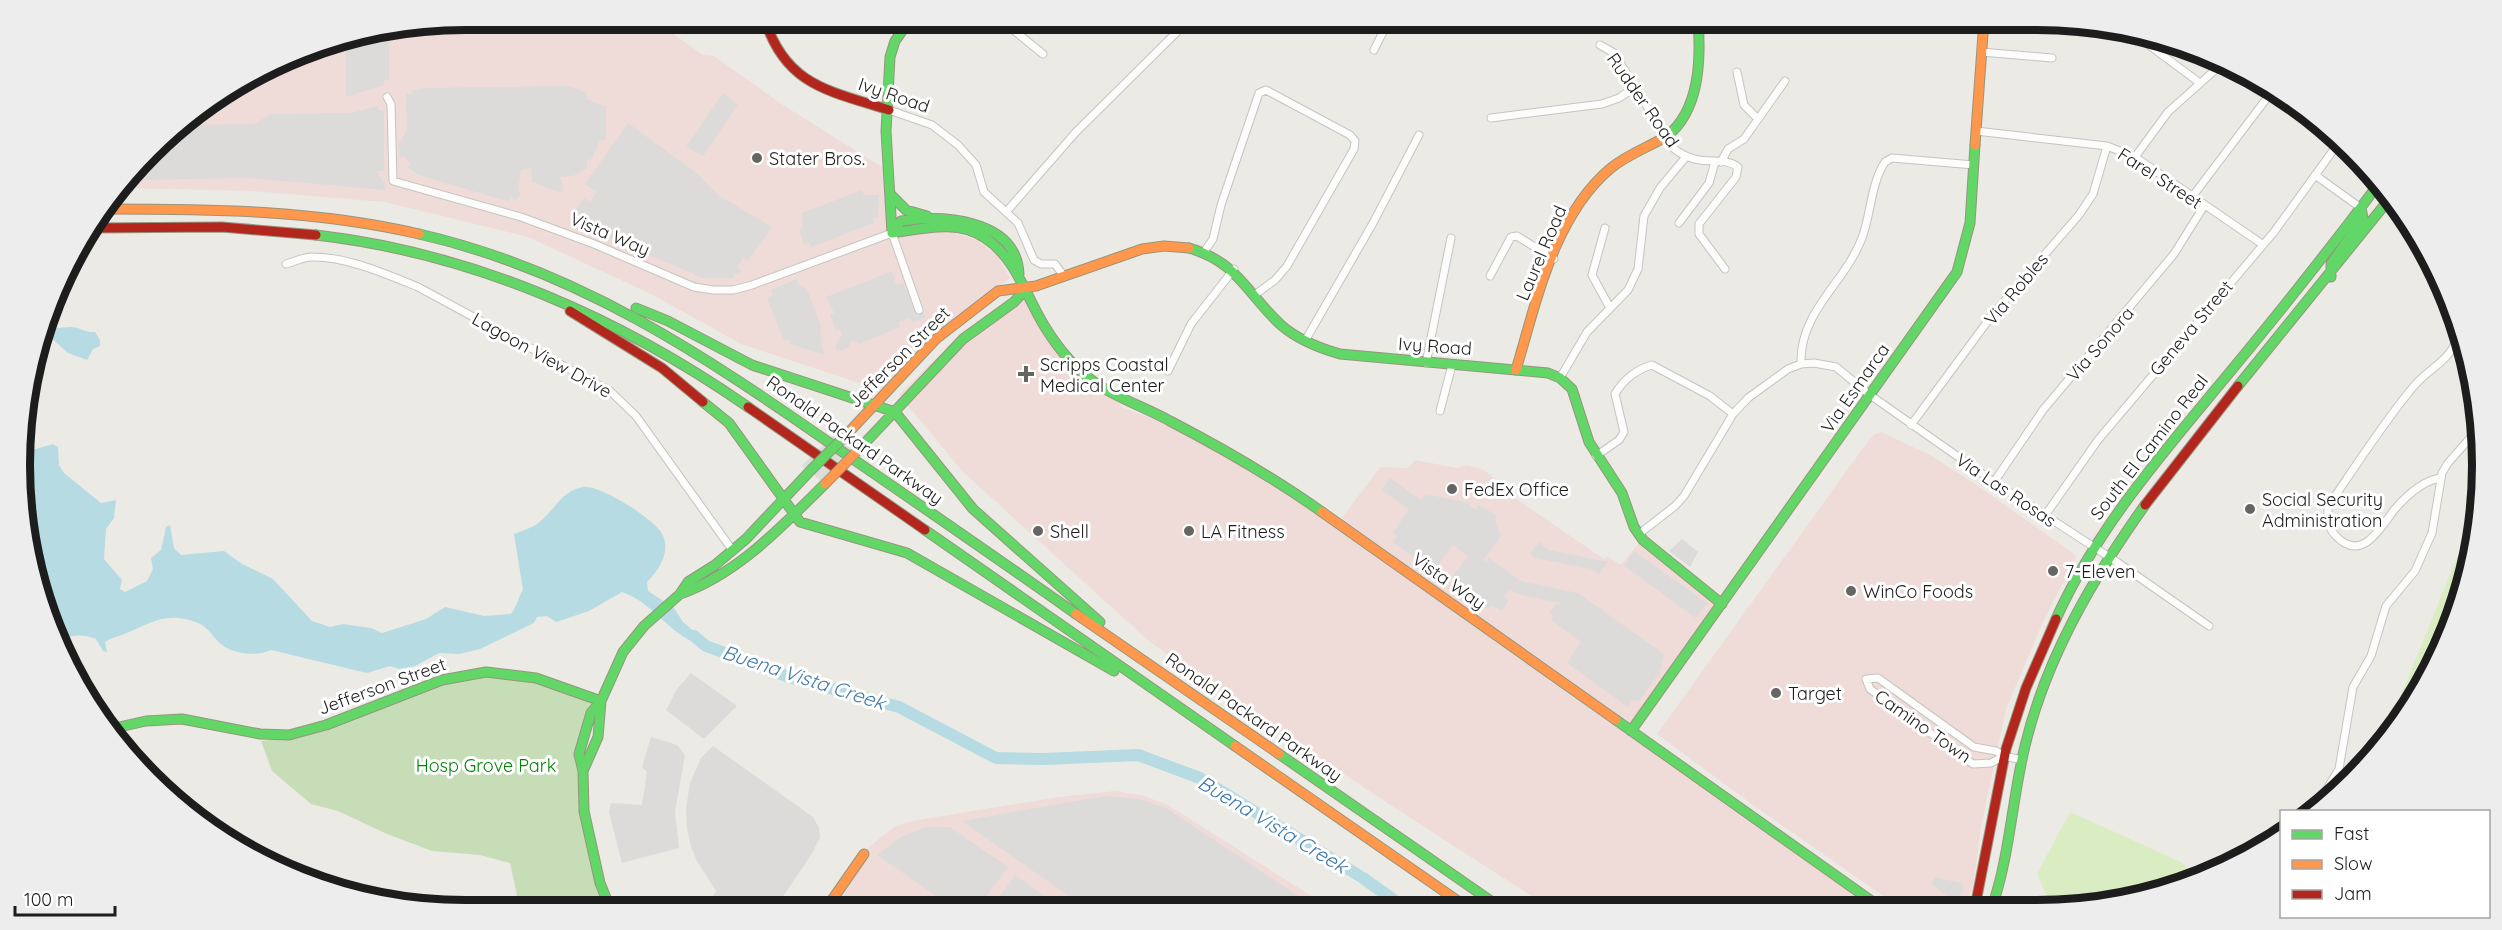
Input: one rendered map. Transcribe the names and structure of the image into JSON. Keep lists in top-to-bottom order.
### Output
{
  "streets": {
    "main road": [
      "Ivy Road",
      "Vista Way",
      "Laurel Road",
      "Jefferson Street",
      "Via Esmarca",
      "Ronald Packard Parkway",
      "South El Camino Real"
    ],
    "street": [
      "Rudder Road",
      "Farel Street",
      "Via Robles",
      "Geneva Street",
      "Via Sonora",
      "Lagoon View Drive",
      "Via Las Rosas",
      "Camino Town"
    ]
  },
  "crossings": [
    ["Ivy Road", "Vista Way"],
    ["Ivy Road", "Laurel Road"],
    ["Ivy Road", "Jefferson Street"],
    ["Rudder Road", "Laurel Road"],
    ["Farel Street", "Via Robles"],
    ["Farel Street", "Geneva Street"],
    ["Farel Street", "Via Sonora"],
    ["Farel Street", "Via Esmarca"],
    ["Vista Way", "Jefferson Street"],
    ["Vista Way", "Via Esmarca"],
    ["Via Robles", "Via Las Rosas"],
    ["Geneva Street", "Via Las Rosas"],
    ["Via Sonora", "Via Las Rosas"],
    ["Lagoon View Drive", "Jefferson Street"],
    ["Via Esmarca", "Via Las Rosas"],
    ["South El Camino Real", "Via Las Rosas"],
    ["South El Camino Real", "Camino Town"]
  ],
  "water": ["Buena Vista Creek"],
  "parks": ["Hosp Grove Park"],
  "places": {
    "other": [
      "Stater Bros.",
      "FedEx Office",
      "Social Security Administration",
      "Shell",
      "LA Fitness",
      "7-Eleven",
      "WinCo Foods",
      "Target"
    ],
    "health": ["Scripps Coastal Medical Center"]
  },
  "legend": ["Fast", "Slow", "Jam"],
  "scale_bar": "100 m"
}
